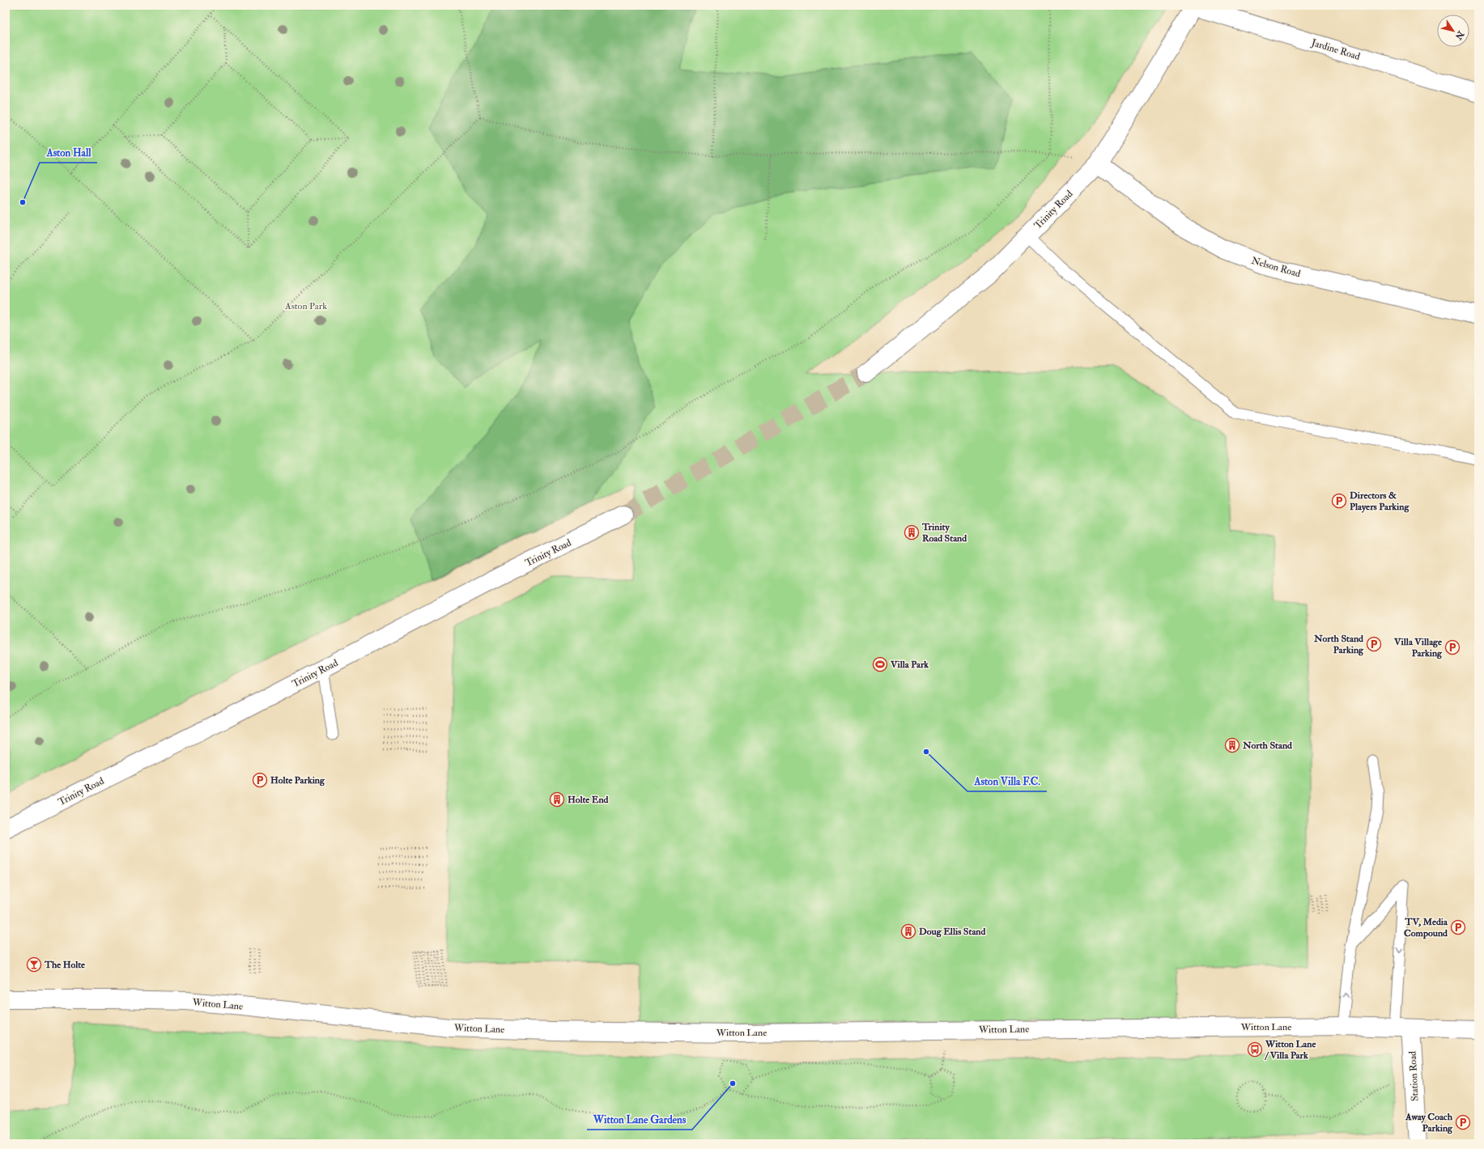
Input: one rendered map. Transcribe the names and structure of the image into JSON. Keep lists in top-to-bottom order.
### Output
{
  "streets": {
    "street": [
      "Jardine Road",
      "Trinity Road",
      "Nelson Road",
      "Witton Lane",
      "Station Road"
    ]
  },
  "crossings": [
    ["Jardine Road", "Trinity Road"],
    ["Trinity Road", "Nelson Road"],
    ["Witton Lane", "Station Road"]
  ],
  "parks": ["Aston Park"],
  "places": {
    "other": ["Aston Hall", "Aston Villa F.C.", "Witton Lane Gardens"],
    "parking": [
      "Directors & Players Parking",
      "North Stand Parking",
      "Villa Village Parking",
      "Holte Parking",
      "TV, Media Compound",
      "Away Coach Parking"
    ],
    "building": [
      "Trinity Road Stand",
      "North Stand",
      "Holte End",
      "Doug Ellis Stand"
    ],
    "sports": ["Villa Park"],
    "bar": ["The Holte"],
    "bus stop": ["Witton Lane / Villa Park"]
  },
  "north": "bottom right"
}
